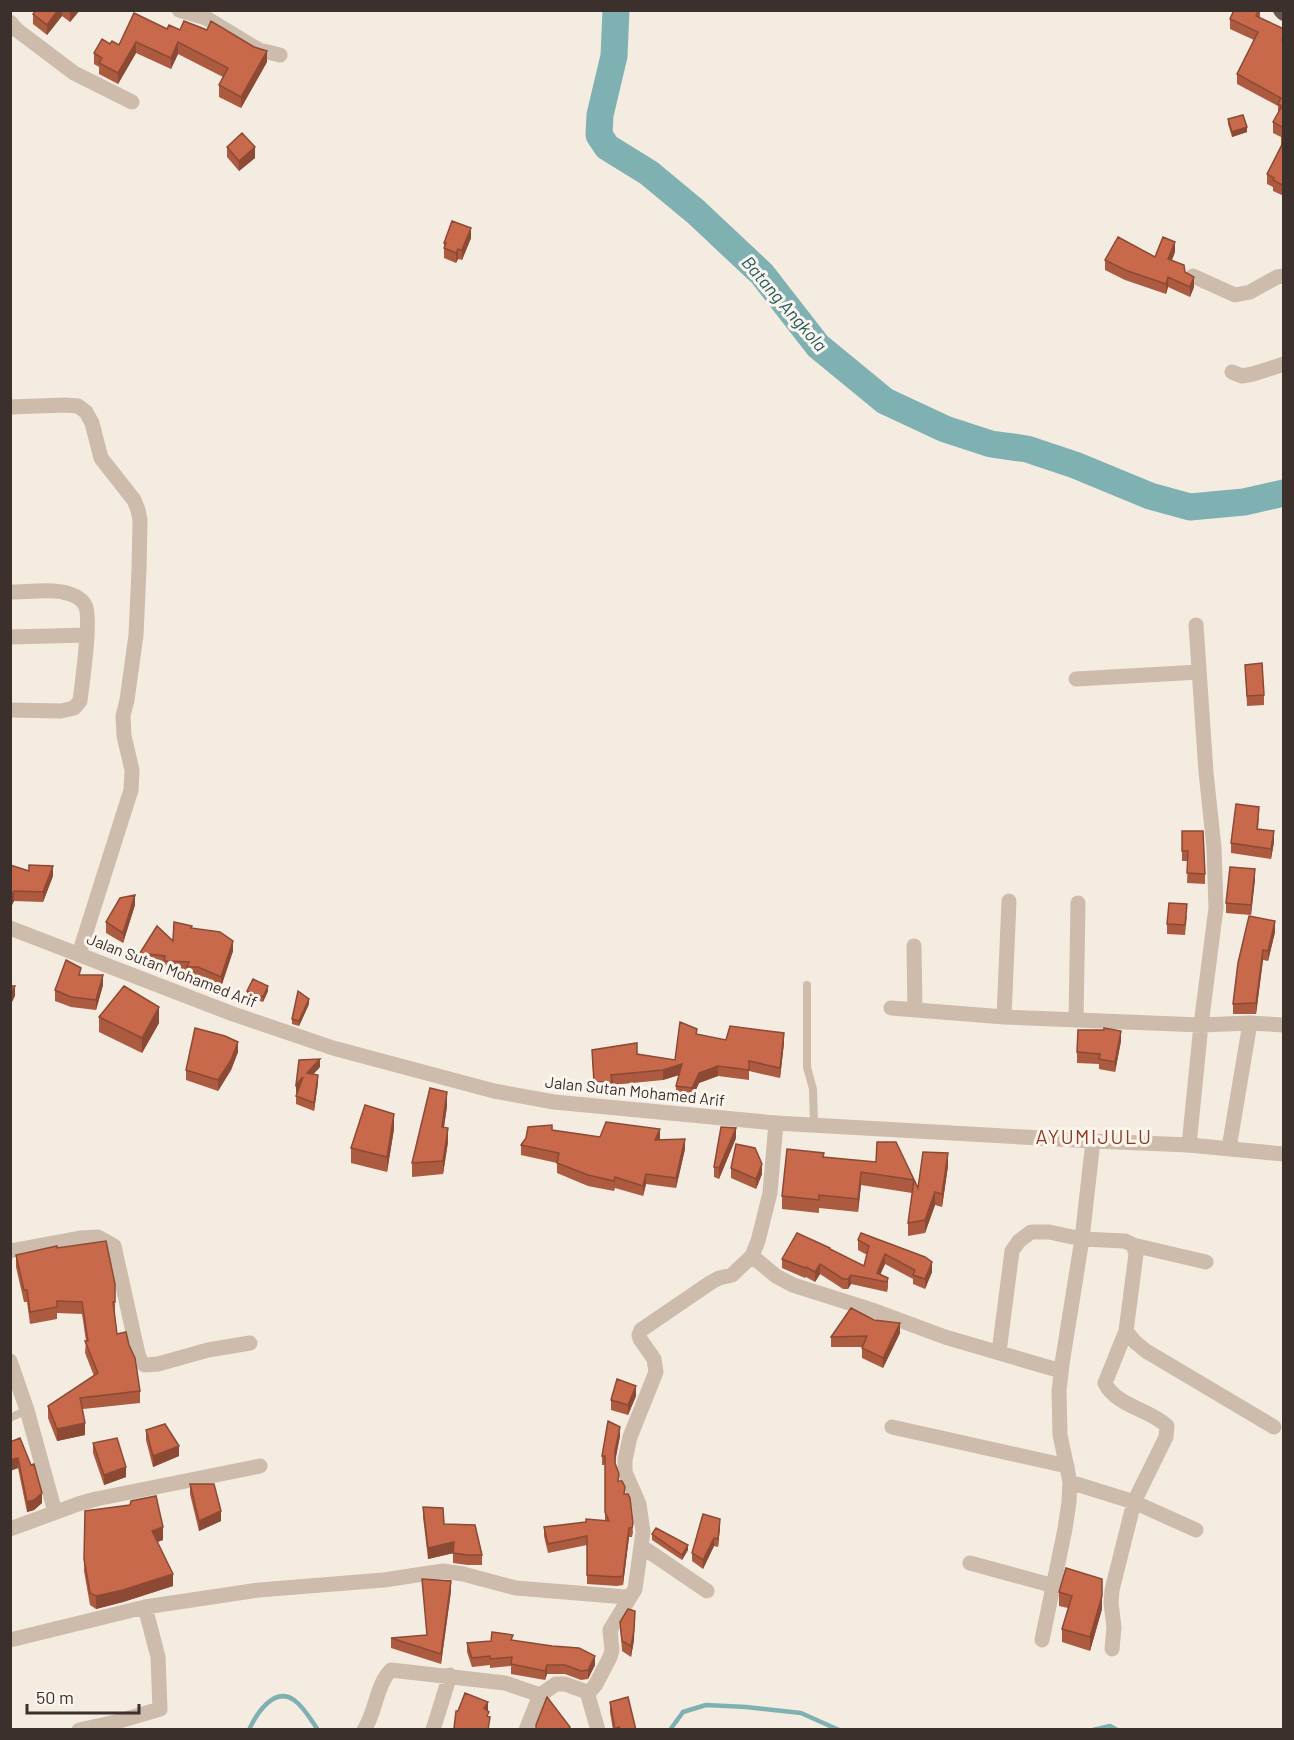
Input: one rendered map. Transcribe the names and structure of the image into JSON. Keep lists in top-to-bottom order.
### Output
{
  "streets": {
    "street": ["Jalan Sutan Mohamed Arif"]
  },
  "districts": ["AYUMIJULU"],
  "water": ["Batang Angkola"],
  "scale_bar": "50 m"
}
